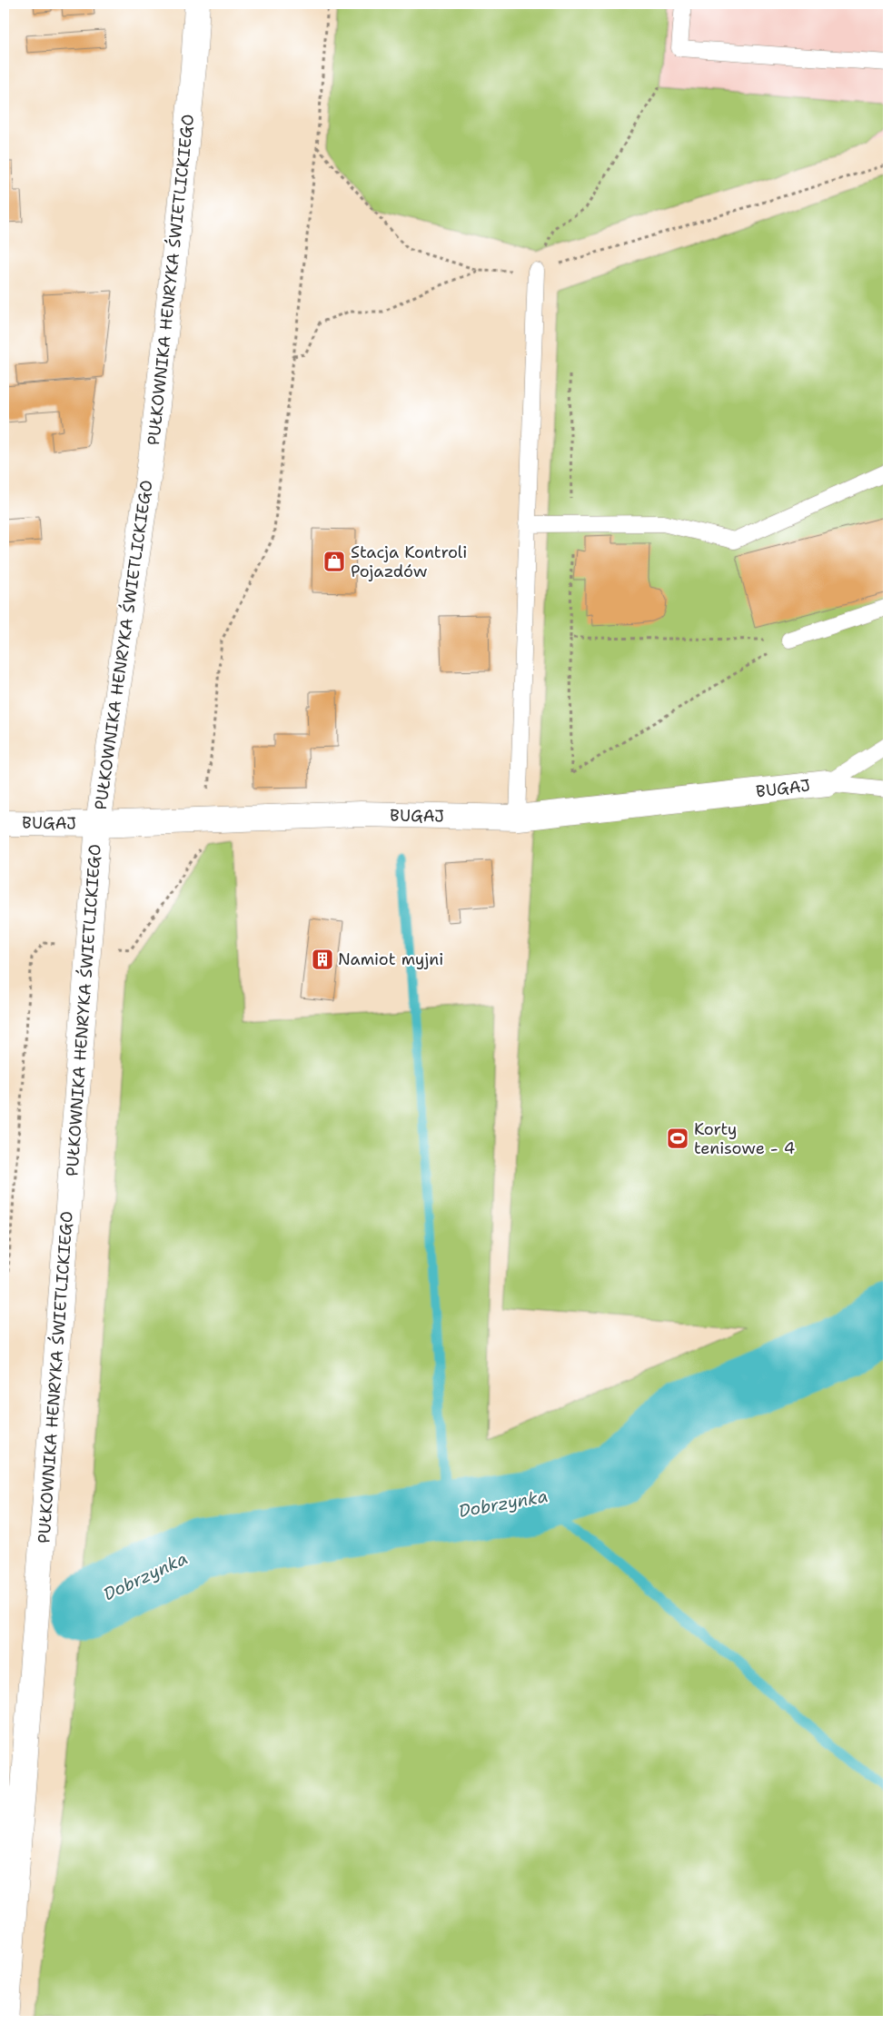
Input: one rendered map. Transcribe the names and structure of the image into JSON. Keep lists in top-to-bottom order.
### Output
{
  "streets": {
    "street": ["PUŁKOWNIKA HENRYKA ŚWIETLICKIEGO", "BUGAJ"]
  },
  "crossings": [
    ["PUŁKOWNIKA HENRYKA ŚWIETLICKIEGO", "BUGAJ"]
  ],
  "water": ["Dobrzynka"],
  "places": {
    "shop": ["Stacja Kontroli Pojazdów"],
    "building": ["Namiot myjni"],
    "sports": ["Korty tenisowe - 4"]
  }
}
